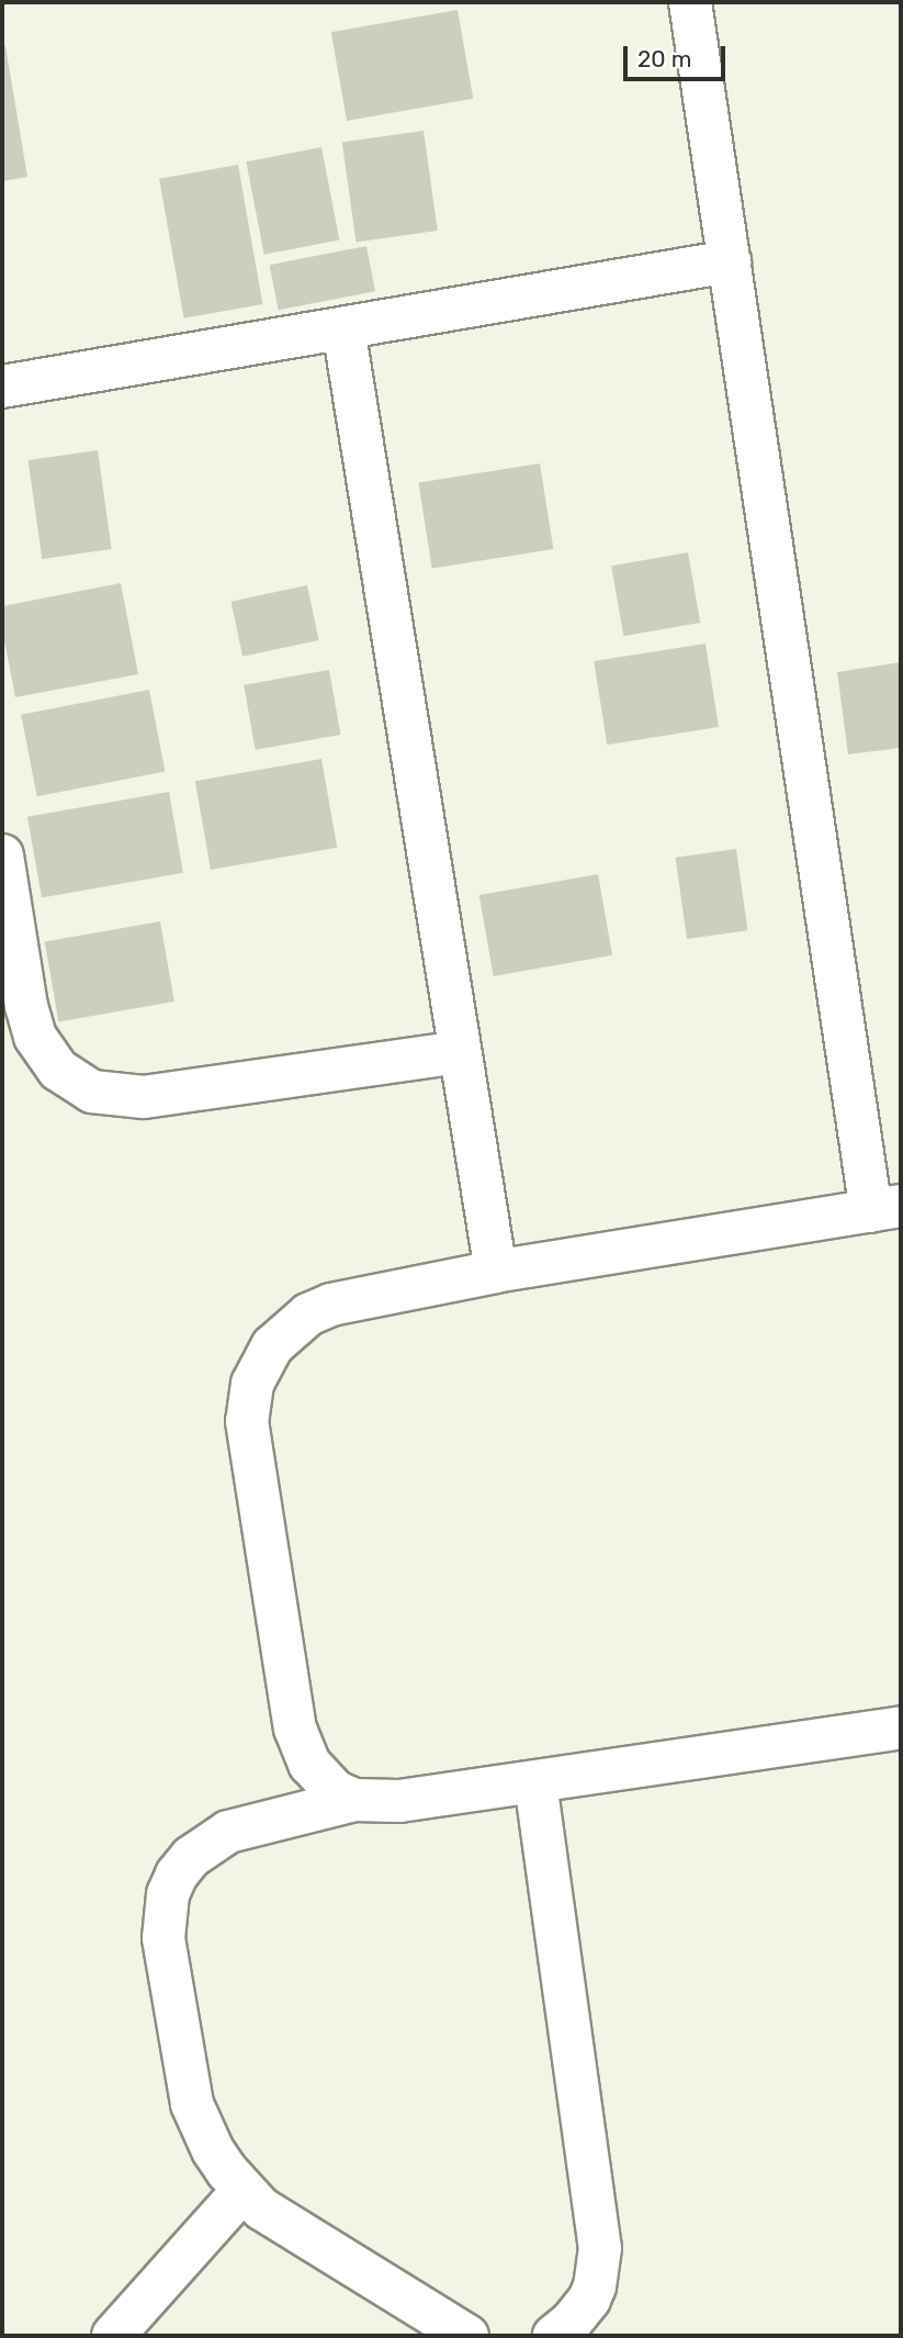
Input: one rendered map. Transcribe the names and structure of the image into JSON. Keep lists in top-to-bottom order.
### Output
{
  "scale_bar": "20 m"
}
